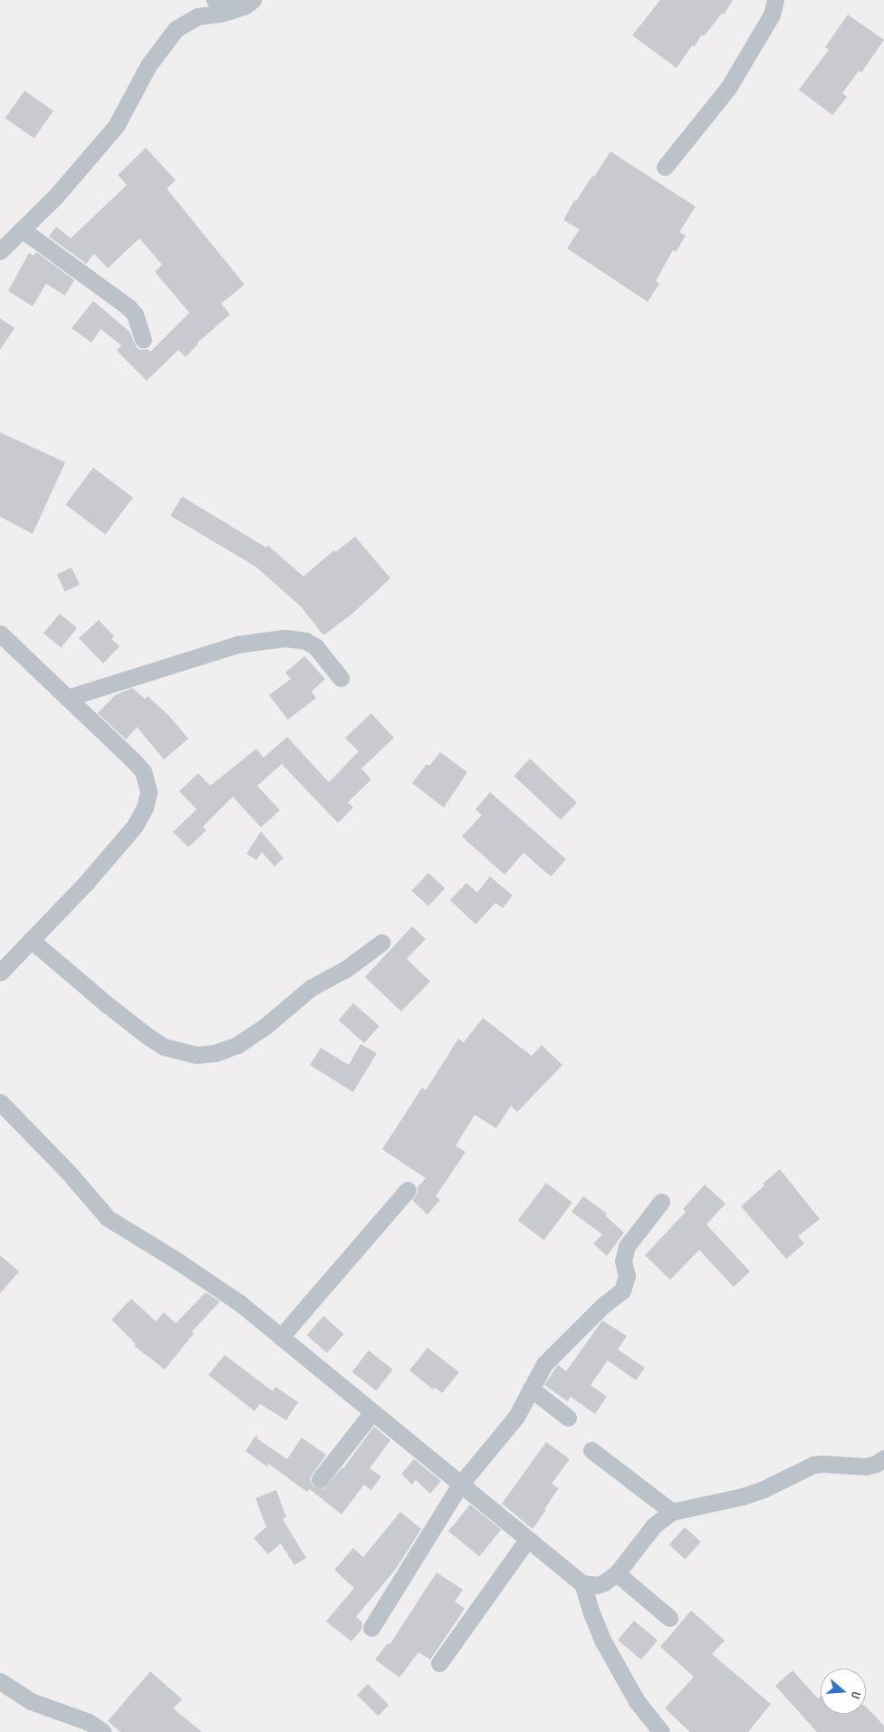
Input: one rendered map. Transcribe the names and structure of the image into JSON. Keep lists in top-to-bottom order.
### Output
{
  "north": "right"
}
